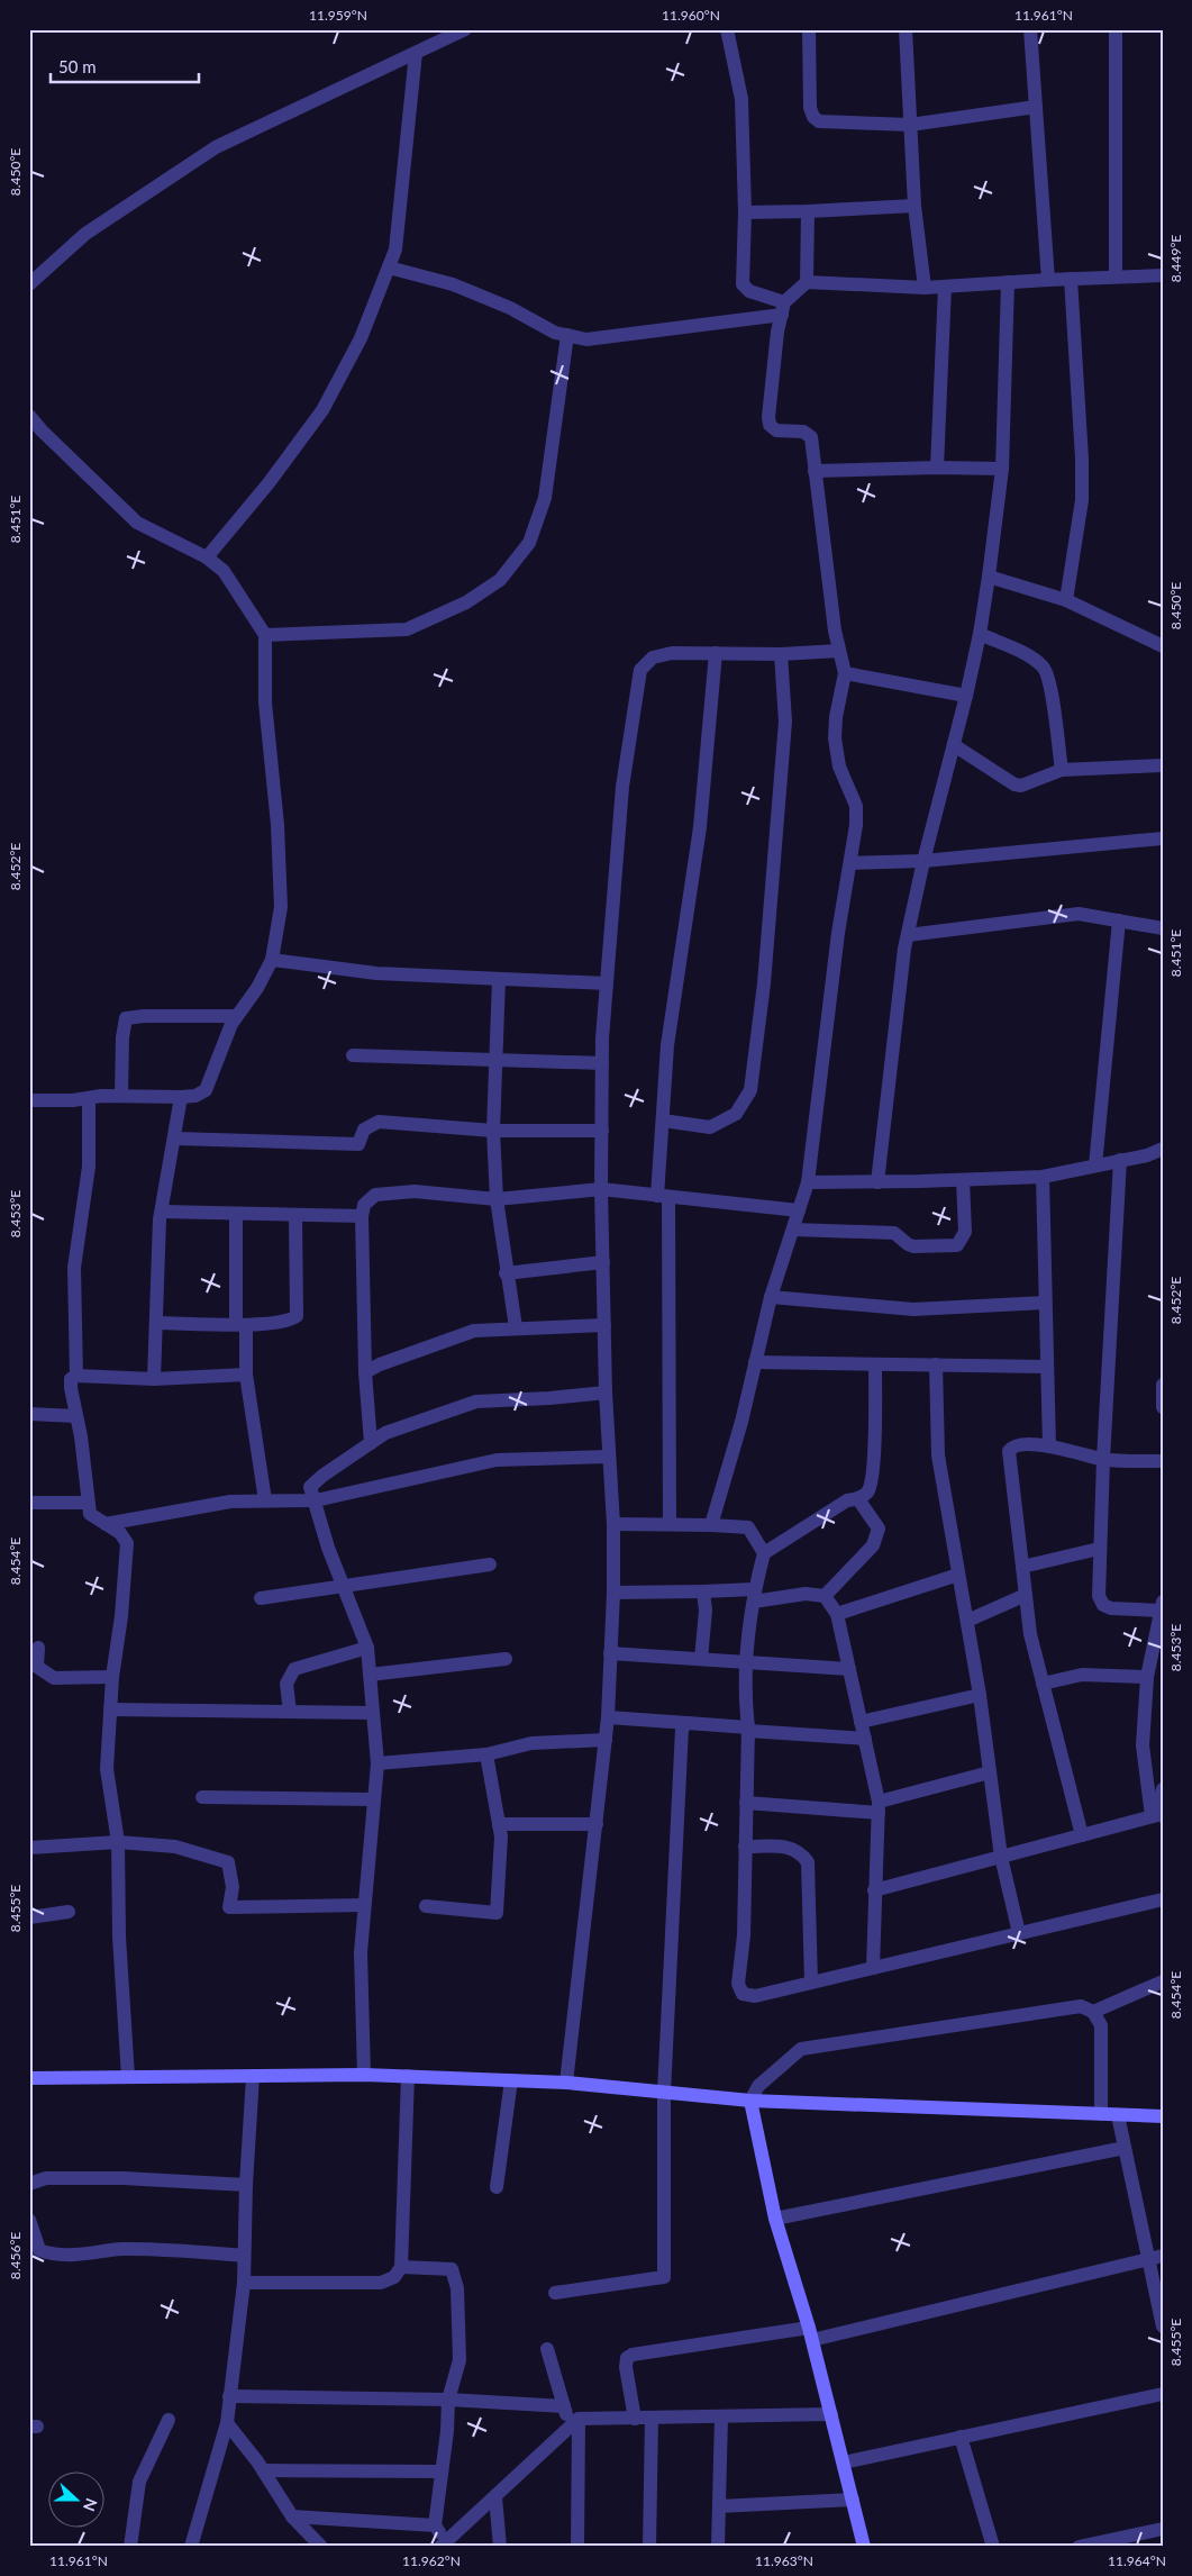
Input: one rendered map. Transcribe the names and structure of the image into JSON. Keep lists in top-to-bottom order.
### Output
{
  "scale_bar": "50 m",
  "north": "right",
  "coordinates": [
    "11.959°N",
    "11.960°N",
    "11.961°N",
    "8.450°E",
    "8.449°E",
    "8.451°E",
    "8.452°E",
    "8.453°E",
    "8.454°E",
    "8.455°E",
    "8.456°E",
    "11.962°N",
    "11.963°N",
    "11.964°N"
  ]
}
